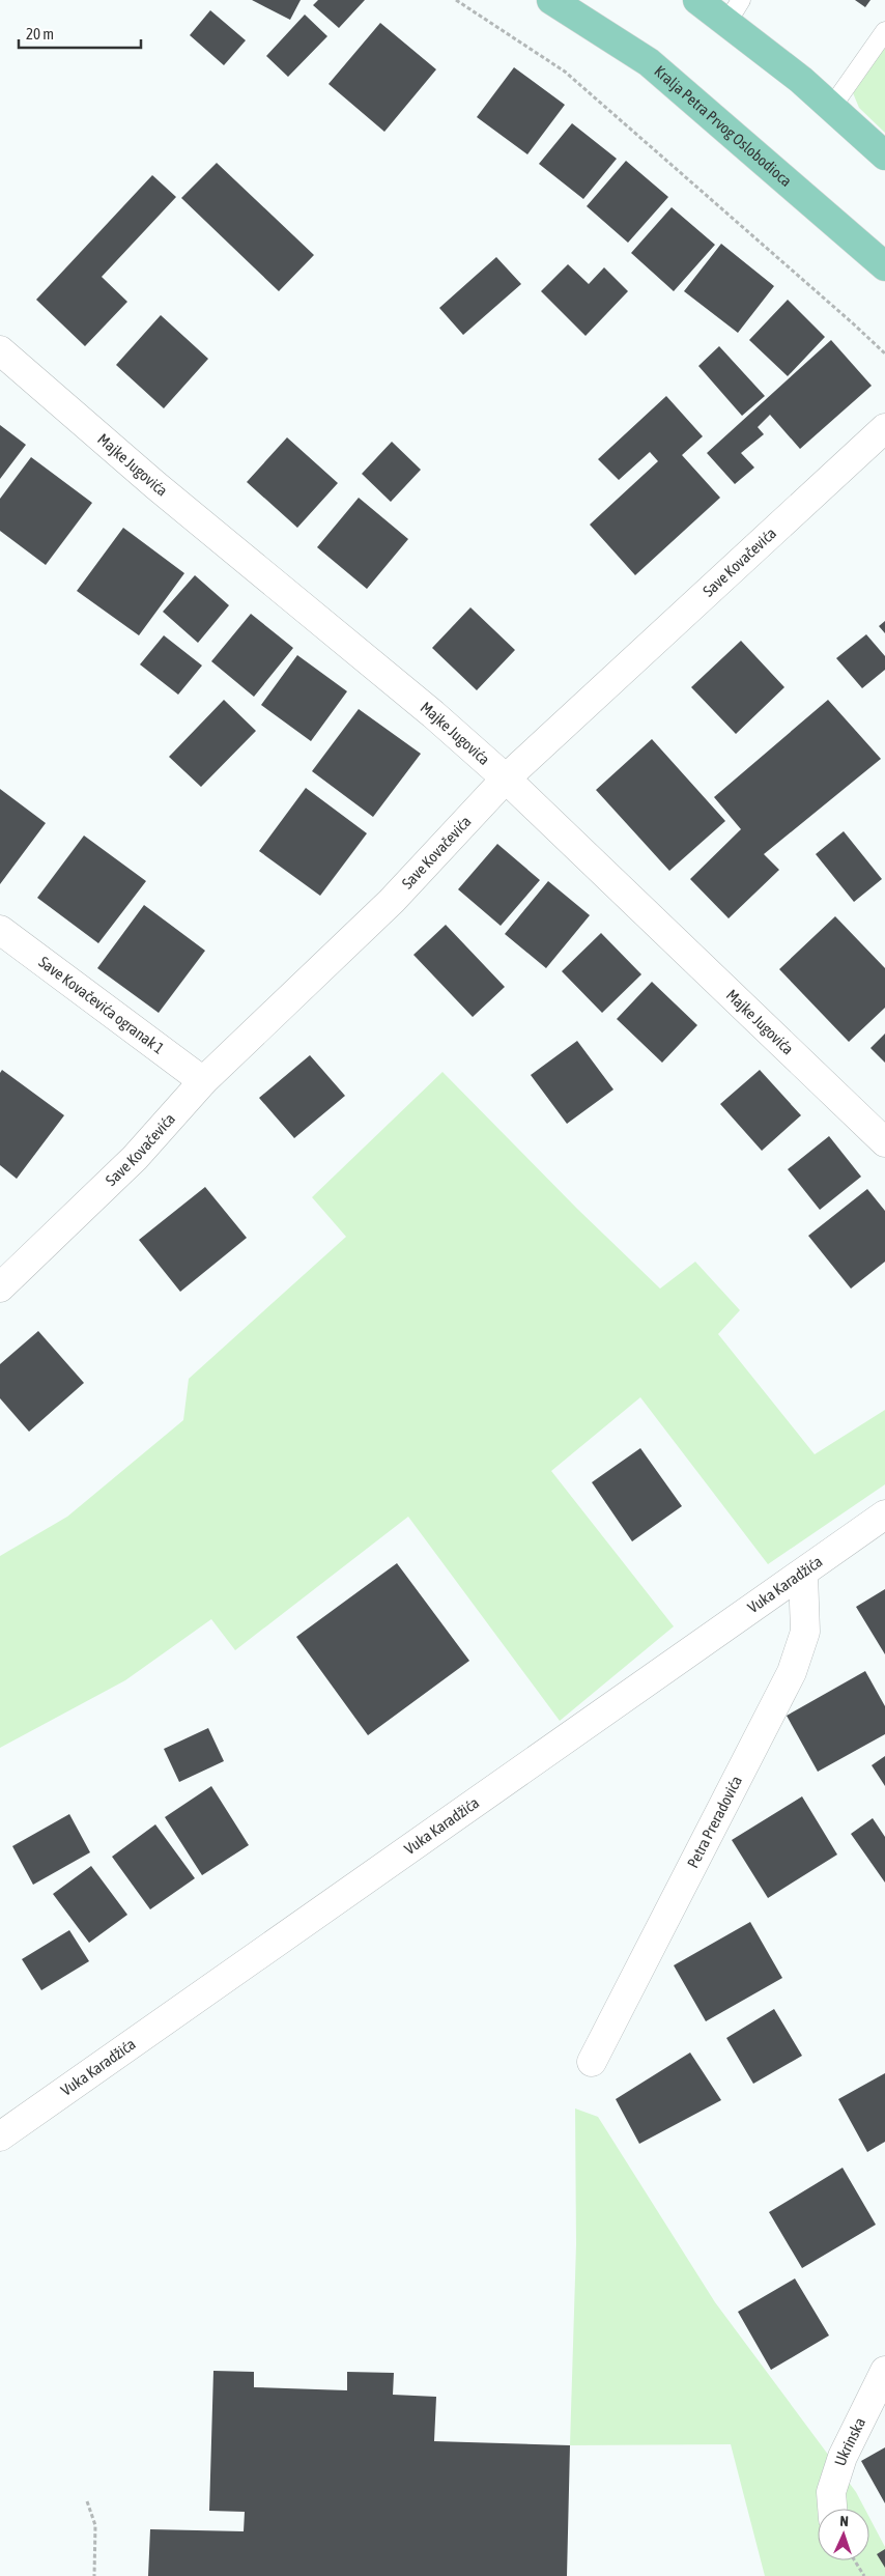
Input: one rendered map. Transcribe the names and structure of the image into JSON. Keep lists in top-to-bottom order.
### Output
{
  "streets": {
    "main road": ["Kralja Petra Prvog Oslobodioca"],
    "street": [
      "Majke Jugovića",
      "Save Kovačevića",
      "Save Kovačevića ogranak 1",
      "Vuka Karadžića",
      "Petra Preradovića",
      "Ukrinska"
    ]
  },
  "crossings": [
    ["Majke Jugovića", "Save Kovačevića"],
    ["Save Kovačevića", "Save Kovačevića ogranak 1"],
    ["Vuka Karadžića", "Petra Preradovića"]
  ],
  "scale_bar": "20 m",
  "north": "top"
}
